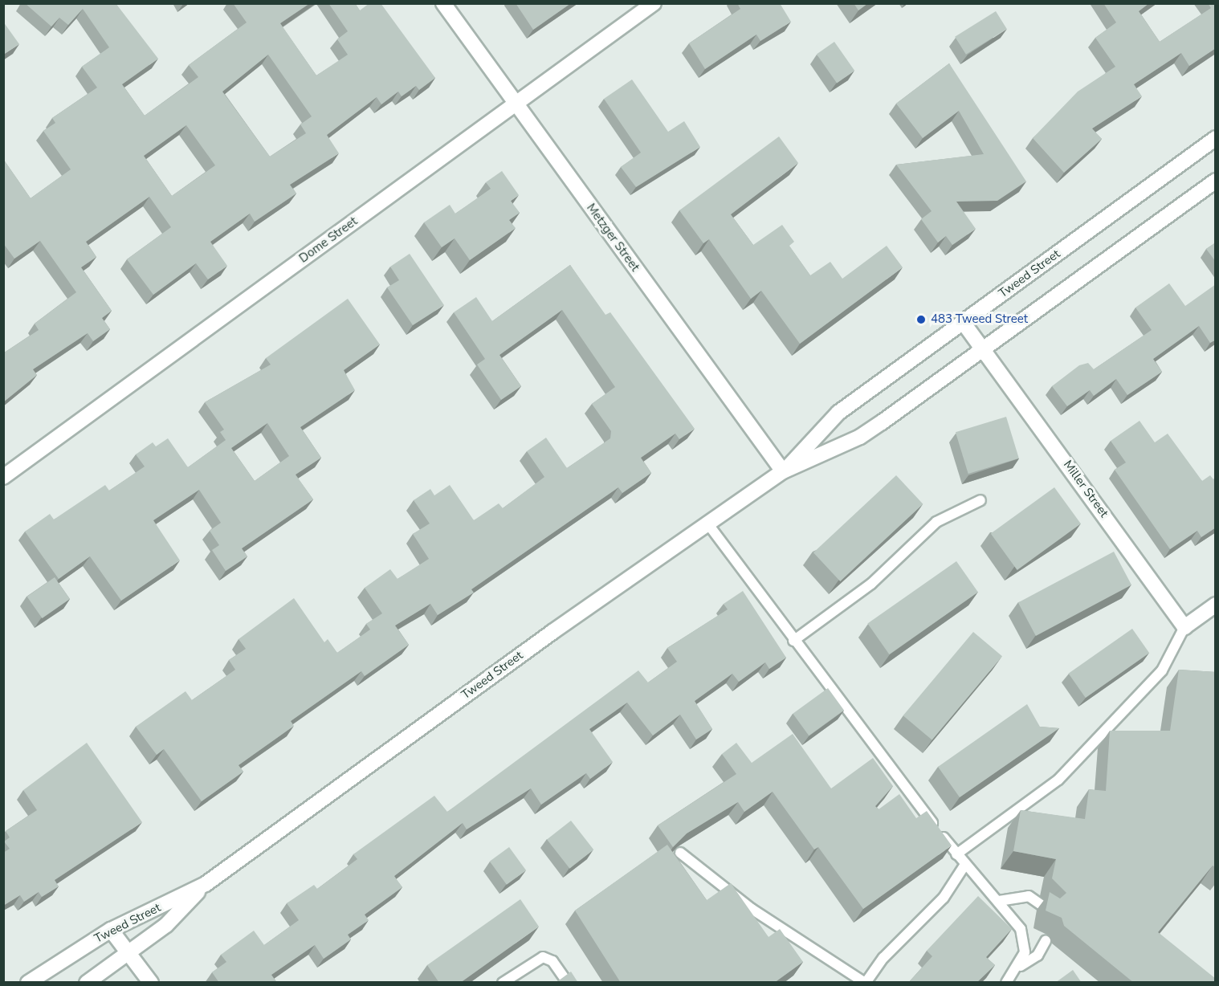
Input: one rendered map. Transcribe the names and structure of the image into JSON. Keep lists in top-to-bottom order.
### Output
{
  "streets": {
    "main road": [
      "Metzger Street",
      "Dome Street",
      "Tweed Street",
      "Miller Street"
    ]
  },
  "crossings": [
    ["Metzger Street", "Dome Street"],
    ["Metzger Street", "Tweed Street"],
    ["Tweed Street", "Miller Street"]
  ],
  "places": ["483 Tweed Street"]
}
